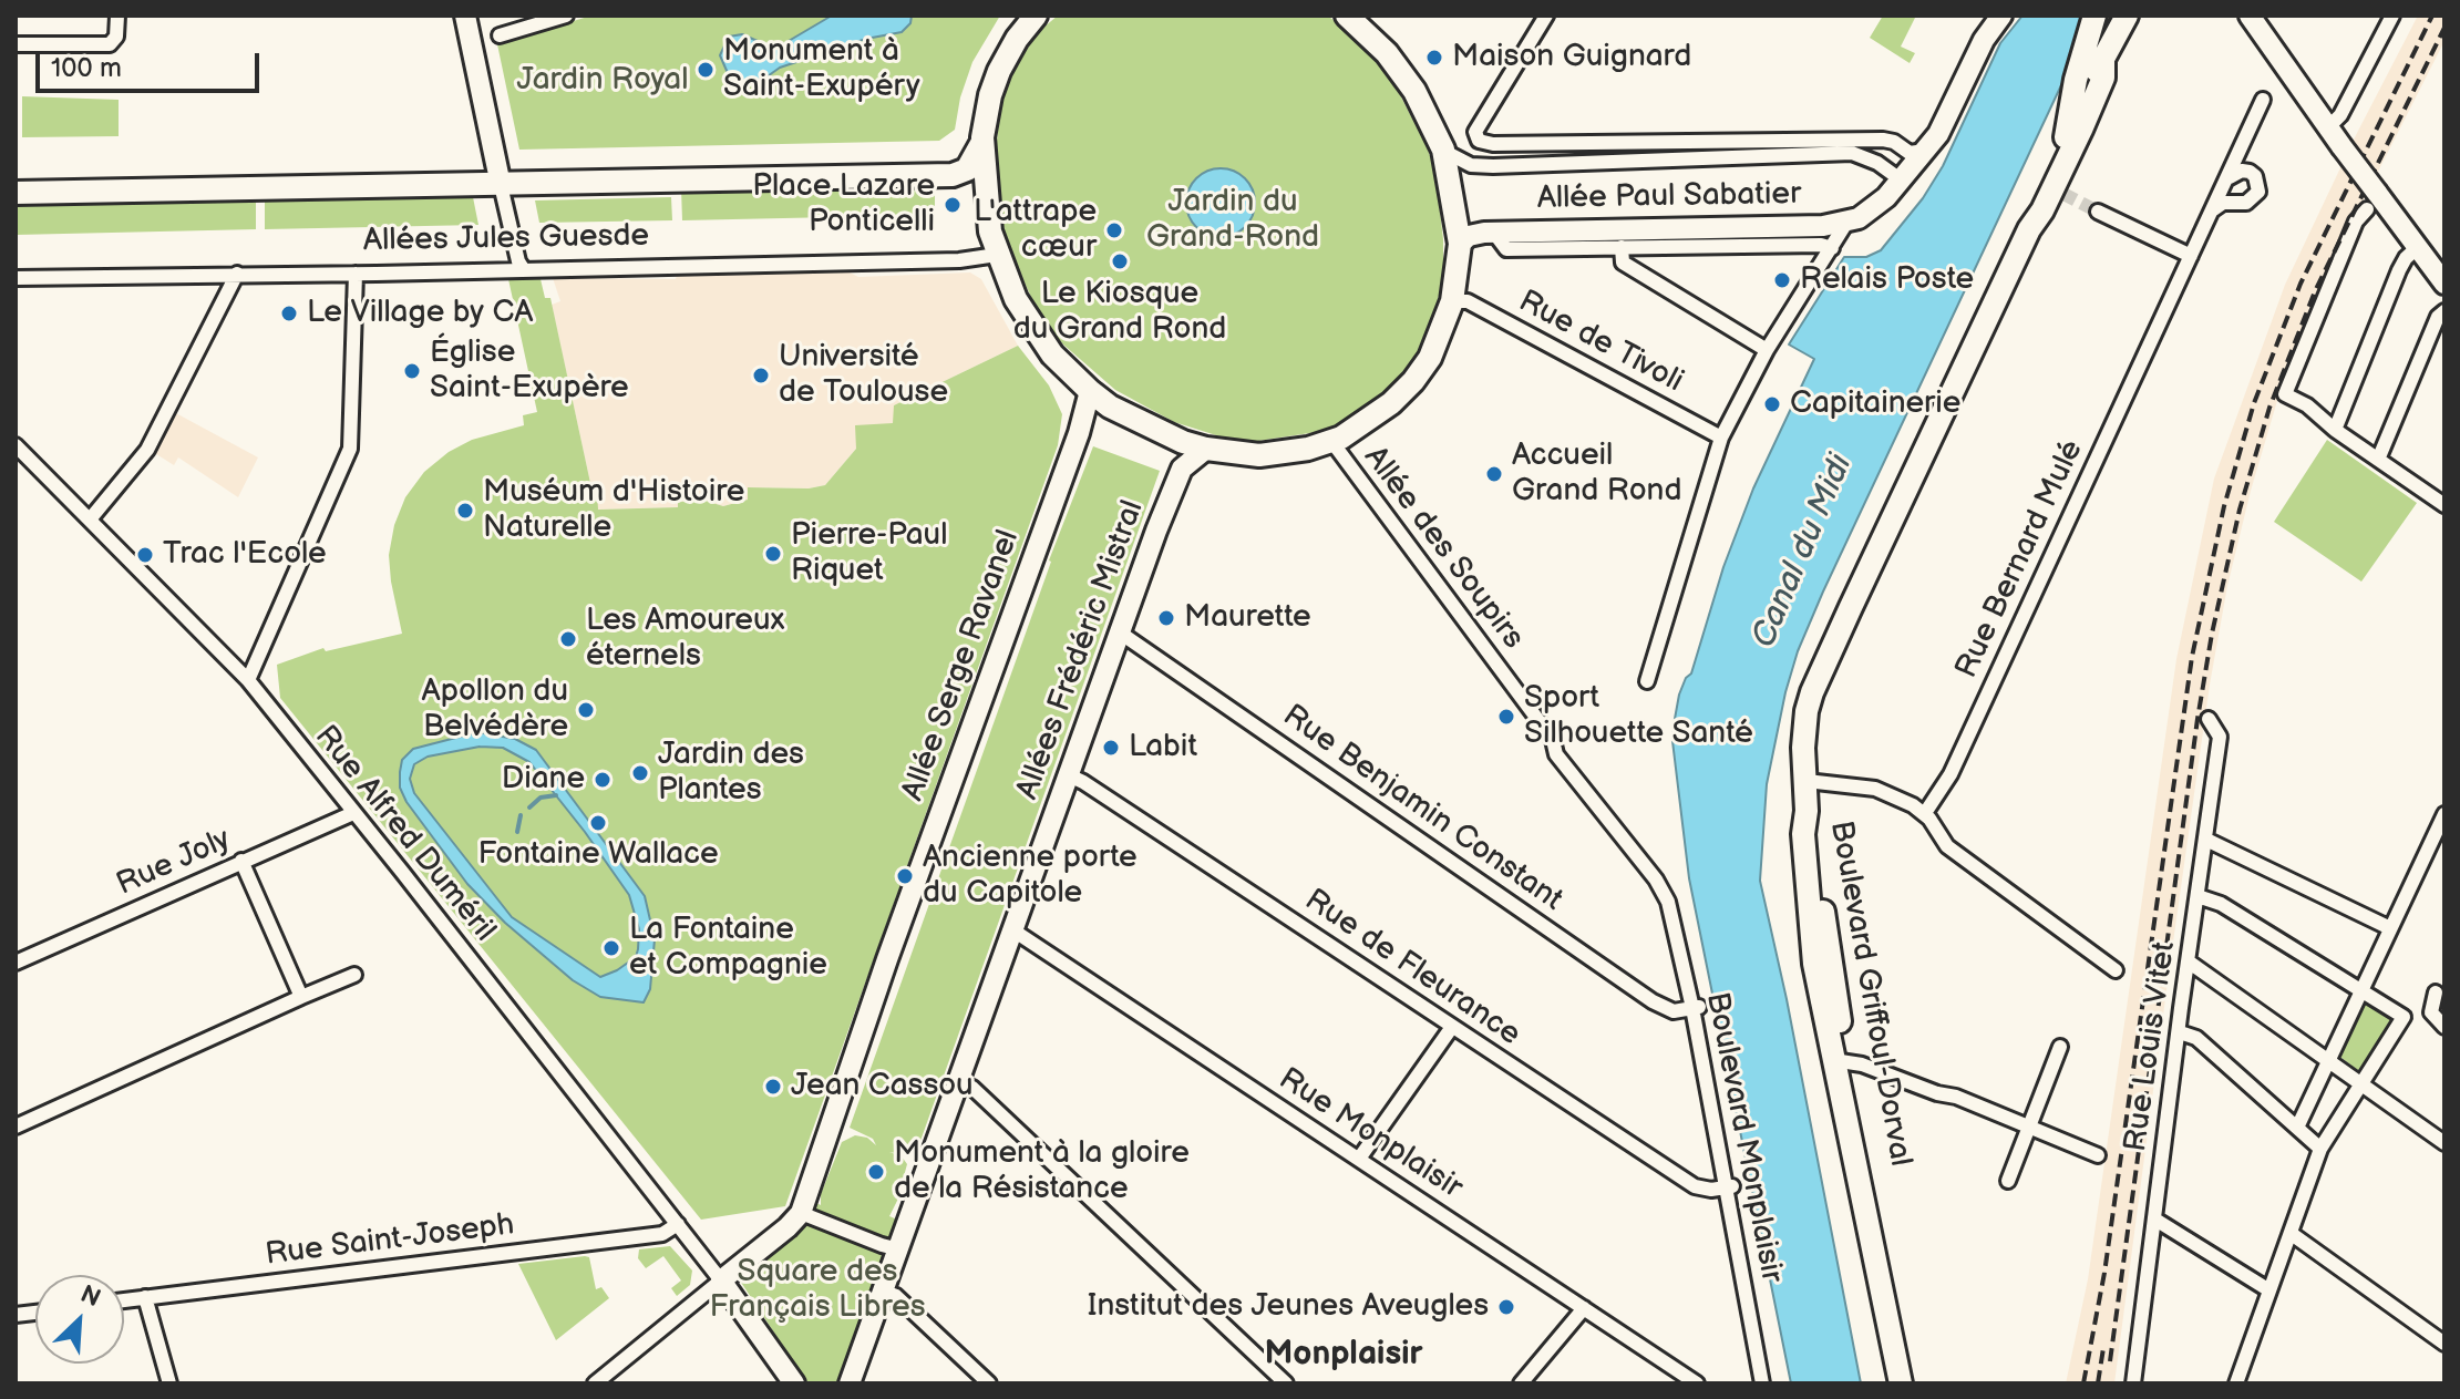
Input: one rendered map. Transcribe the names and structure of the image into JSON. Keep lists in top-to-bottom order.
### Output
{
  "streets": {
    "main road": [
      "Allée Paul Sabatier",
      "Allées Jules Guesde",
      "Allées Frédéric Mistral",
      "Allée Serge Ravanel",
      "Boulevard Griffoul-Dorval"
    ],
    "street": [
      "Rue de Tivoli",
      "Allée des Soupirs",
      "Rue Bernard Mulé",
      "Rue Benjamin Constant",
      "Rue Alfred Duméril",
      "Rue Joly",
      "Rue de Fleurance",
      "Rue Louis Vitet",
      "Rue Monplaisir",
      "Boulevard Monplaisir",
      "Rue Saint-Joseph"
    ]
  },
  "crossings": [
    ["Allée des Soupirs", "Boulevard Monplaisir"],
    ["Allées Frédéric Mistral", "Rue Benjamin Constant"],
    ["Allées Frédéric Mistral", "Rue de Fleurance"],
    ["Allées Frédéric Mistral", "Rue Monplaisir"],
    ["Allée Serge Ravanel", "Rue Alfred Duméril"],
    ["Rue Benjamin Constant", "Boulevard Monplaisir"],
    ["Rue Alfred Duméril", "Rue Joly"],
    ["Rue Alfred Duméril", "Rue Saint-Joseph"],
    ["Rue de Fleurance", "Boulevard Monplaisir"]
  ],
  "districts": ["Monplaisir"],
  "water": ["Canal du Midi"],
  "parks": ["Jardin Royal", "Jardin du Grand-Rond", "Square des Français Libres"],
  "places": [
    "Maison Guignard",
    "Monument à Saint-Exupéry",
    "Place Lazare Ponticelli",
    "L'attrape cœur",
    "Le Kiosque du Grand Rond",
    "Relais Poste",
    "Le Village by CA",
    "Église Saint-Exupère",
    "Université de Toulouse",
    "Capitainerie",
    "Accueil Grand Rond",
    "Muséum d'Histoire Naturelle",
    "Pierre-Paul Riquet",
    "Trac l'Ecole",
    "Maurette",
    "Les Amoureux éternels",
    "Apollon du Belvédère",
    "Sport Silhouette Santé",
    "Labit",
    "Jardin des Plantes",
    "Diane",
    "Fontaine Wallace",
    "Ancienne porte du Capitole",
    "La Fontaine et Compagnie",
    "Jean Cassou",
    "Monument à la gloire de la Résistance",
    "Institut des Jeunes Aveugles"
  ],
  "scale_bar": "100 m",
  "north": "top right"
}
